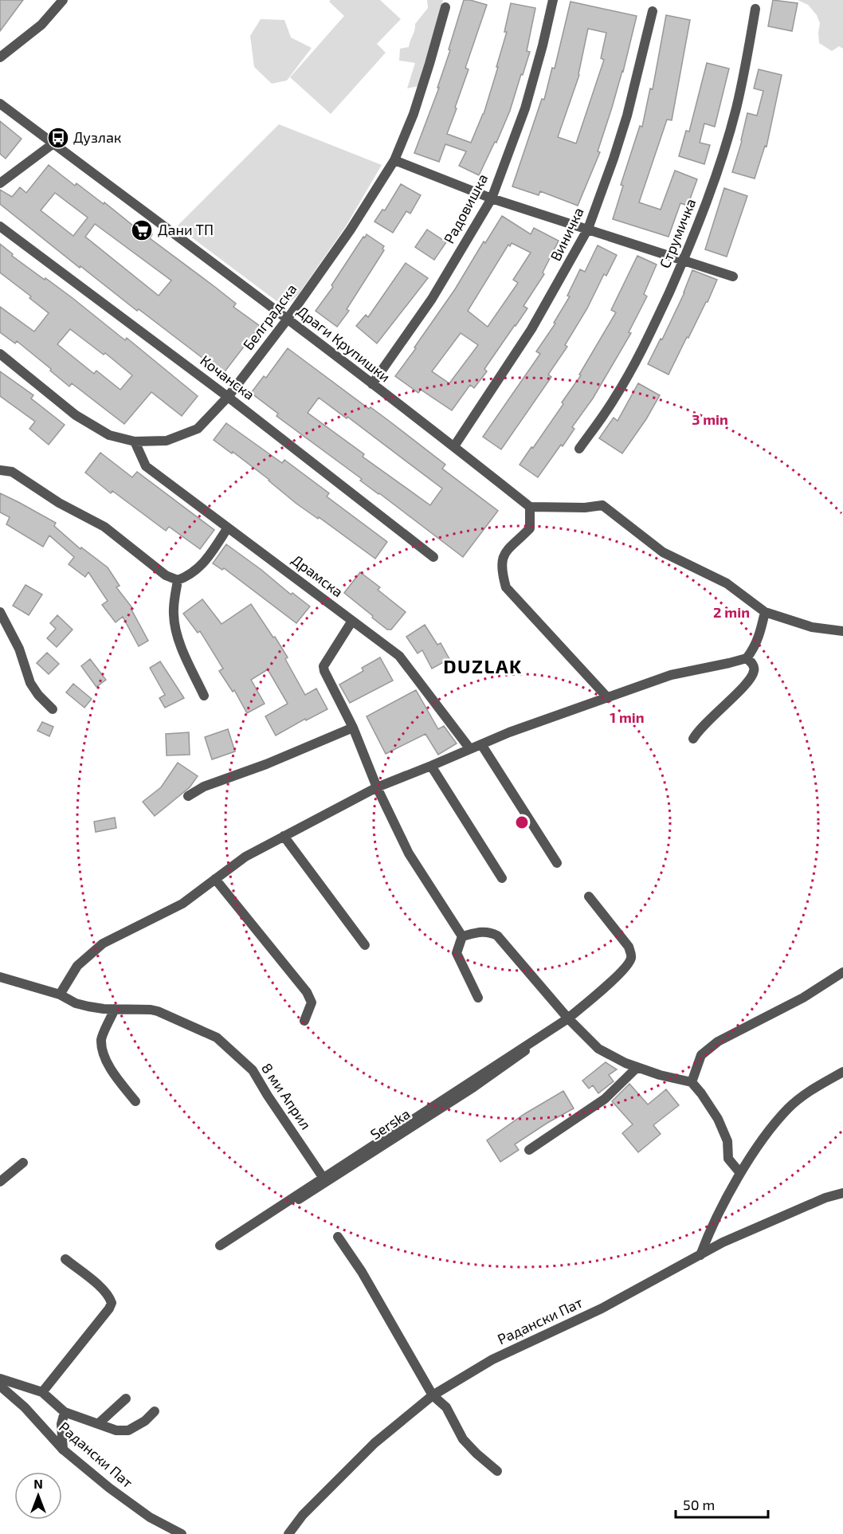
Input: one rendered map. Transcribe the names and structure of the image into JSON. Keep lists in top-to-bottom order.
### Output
{
  "streets": {
    "street": [
      "Радовишка",
      "Струмичка",
      "Виничка",
      "Белградска",
      "Драги Крупишки",
      "Кочанска",
      "Драмска",
      "8 ми Април",
      "Serska",
      "Радански Пат"
    ]
  },
  "crossings": [
    ["Радовишка", "Драги Крупишки"],
    ["Виничка", "Драги Крупишки"],
    ["Белградска", "Драги Крупишки"],
    ["Белградска", "Кочанска"],
    ["Белградска", "Драмска"]
  ],
  "districts": ["DUZLAK"],
  "places": {
    "bus stop": ["Дузлак"],
    "supermarket": ["Дани ТП"]
  },
  "scale_bar": "50 m",
  "north": "top",
  "rings": ["3 min", "2 min", "1 min"]
}
